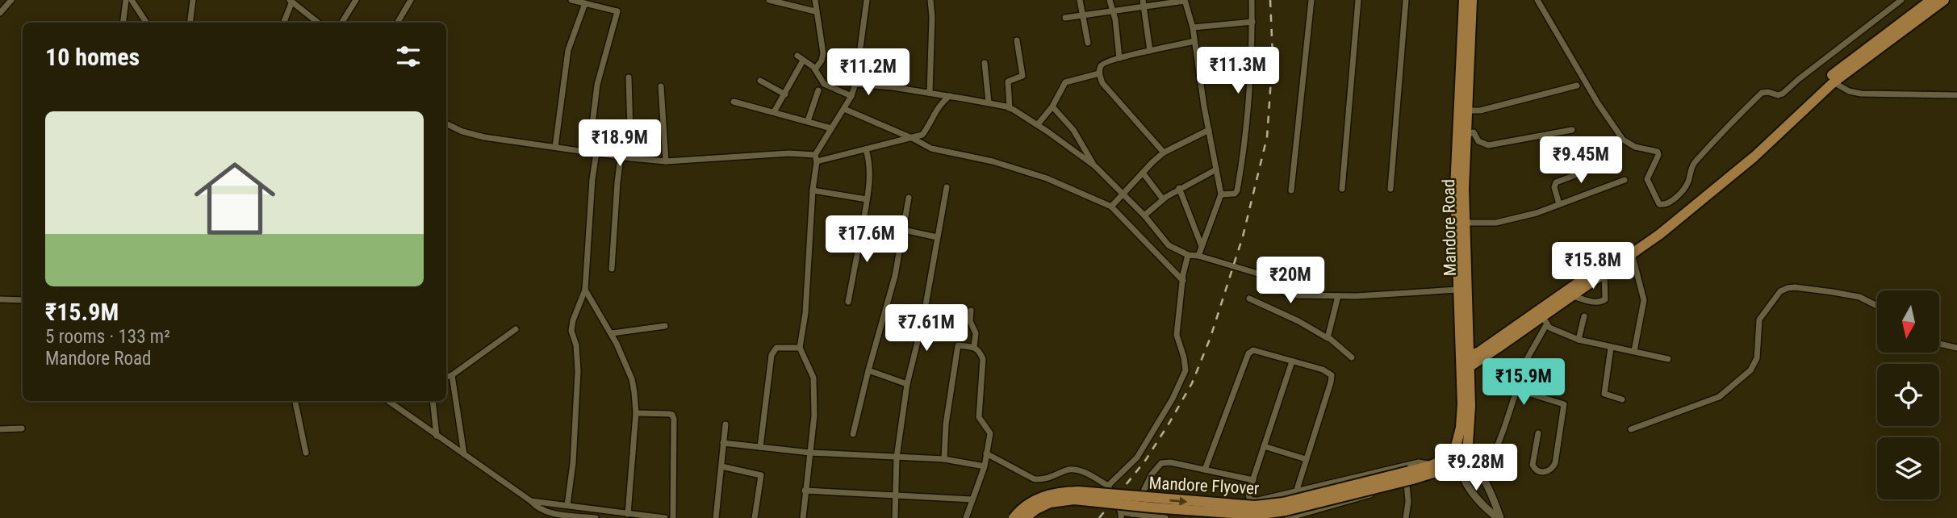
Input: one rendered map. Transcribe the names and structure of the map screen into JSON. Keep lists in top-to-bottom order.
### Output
{
  "streets": {
    "highway": ["Mandore Road", "Mandore Flyover"]
  },
  "north": "bottom",
  "page": {
    "heading": "10 homes",
    "price": [
      "₹11.3M",
      "₹11.2M",
      "₹18.9M",
      "₹9.45M",
      "₹17.6M",
      "₹15.8M",
      "₹20M",
      "₹7.61M",
      "₹15.9M",
      "₹9.28M"
    ],
    "list": [
      {
        "name": "₹15.9M",
        "note": "5 rooms · 133 m² · Mandore Road"
      }
    ]
  }
}
